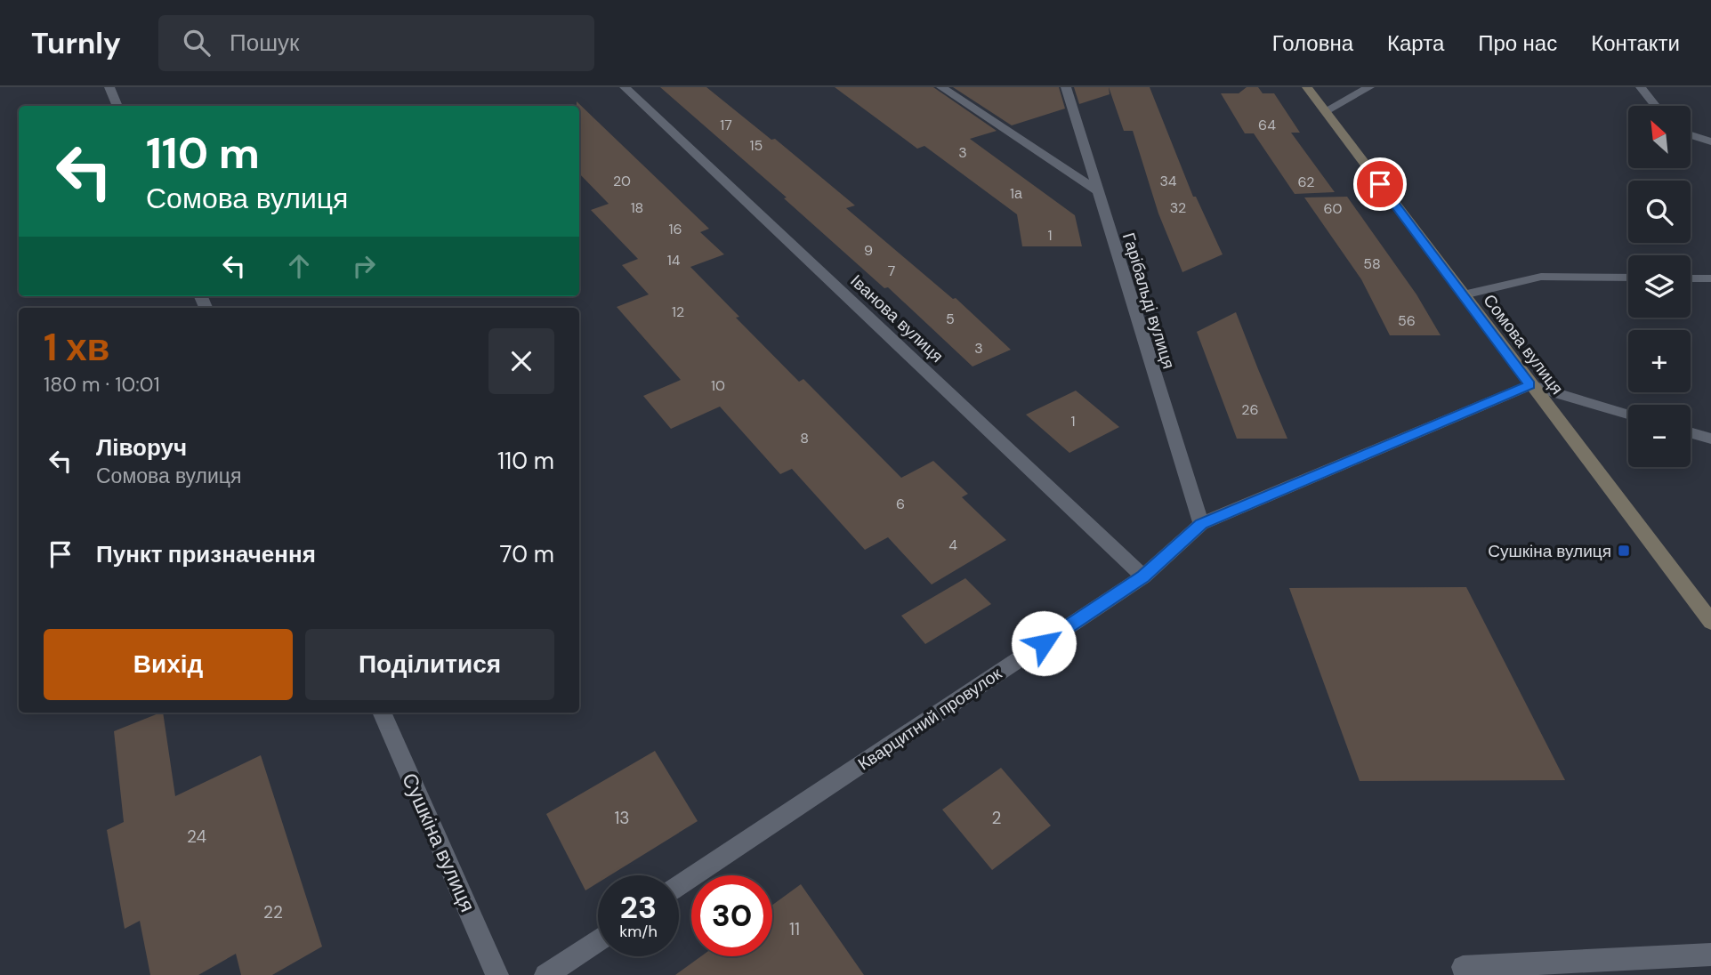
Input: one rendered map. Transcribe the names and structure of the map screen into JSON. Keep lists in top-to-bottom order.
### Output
{
  "streets": {
    "main road": ["Сомова вулиця"],
    "street": [
      "Гарібальді вулиця",
      "Іванова вулиця",
      "Кварцитний провулок",
      "Сушкіна вулиця"
    ]
  },
  "crossings": [
    ["Гарібальді вулиця", "Кварцитний провулок"],
    ["Іванова вулиця", "Кварцитний провулок"],
    ["Сомова вулиця", "Кварцитний провулок"]
  ],
  "places": {
    "transit": ["Сушкіна вулиця"]
  },
  "house_numbers": [
    "17",
    "64",
    "15",
    "3",
    "20",
    "34",
    "62",
    "1а",
    "18",
    "32",
    "60",
    "16",
    "1",
    "9",
    "14",
    "58",
    "7",
    "12",
    "5",
    "56",
    "3",
    "10",
    "26",
    "1",
    "8",
    "6",
    "4",
    "13",
    "2",
    "24",
    "22",
    "11"
  ],
  "north": "top left",
  "page": {
    "header": "Turnly",
    "search": "Пошук",
    "nav": [
      "Головна",
      "Карта",
      "Про нас",
      "Контакти"
    ],
    "map_buttons": ["+", "−"],
    "turn": ["110 m", "Сомова вулиця"],
    "heading": ["1 хв", "180 m · 10:01"],
    "list": [
      {
        "name": "Ліворуч",
        "note": "Сомова вулиця",
        "value": "110 m"
      },
      {
        "name": "Пункт призначення",
        "value": "70 m"
      }
    ],
    "buttons": ["Вихід", "Поділитися"],
    "speed": "23 km/h",
    "limit": "30"
  }
}
